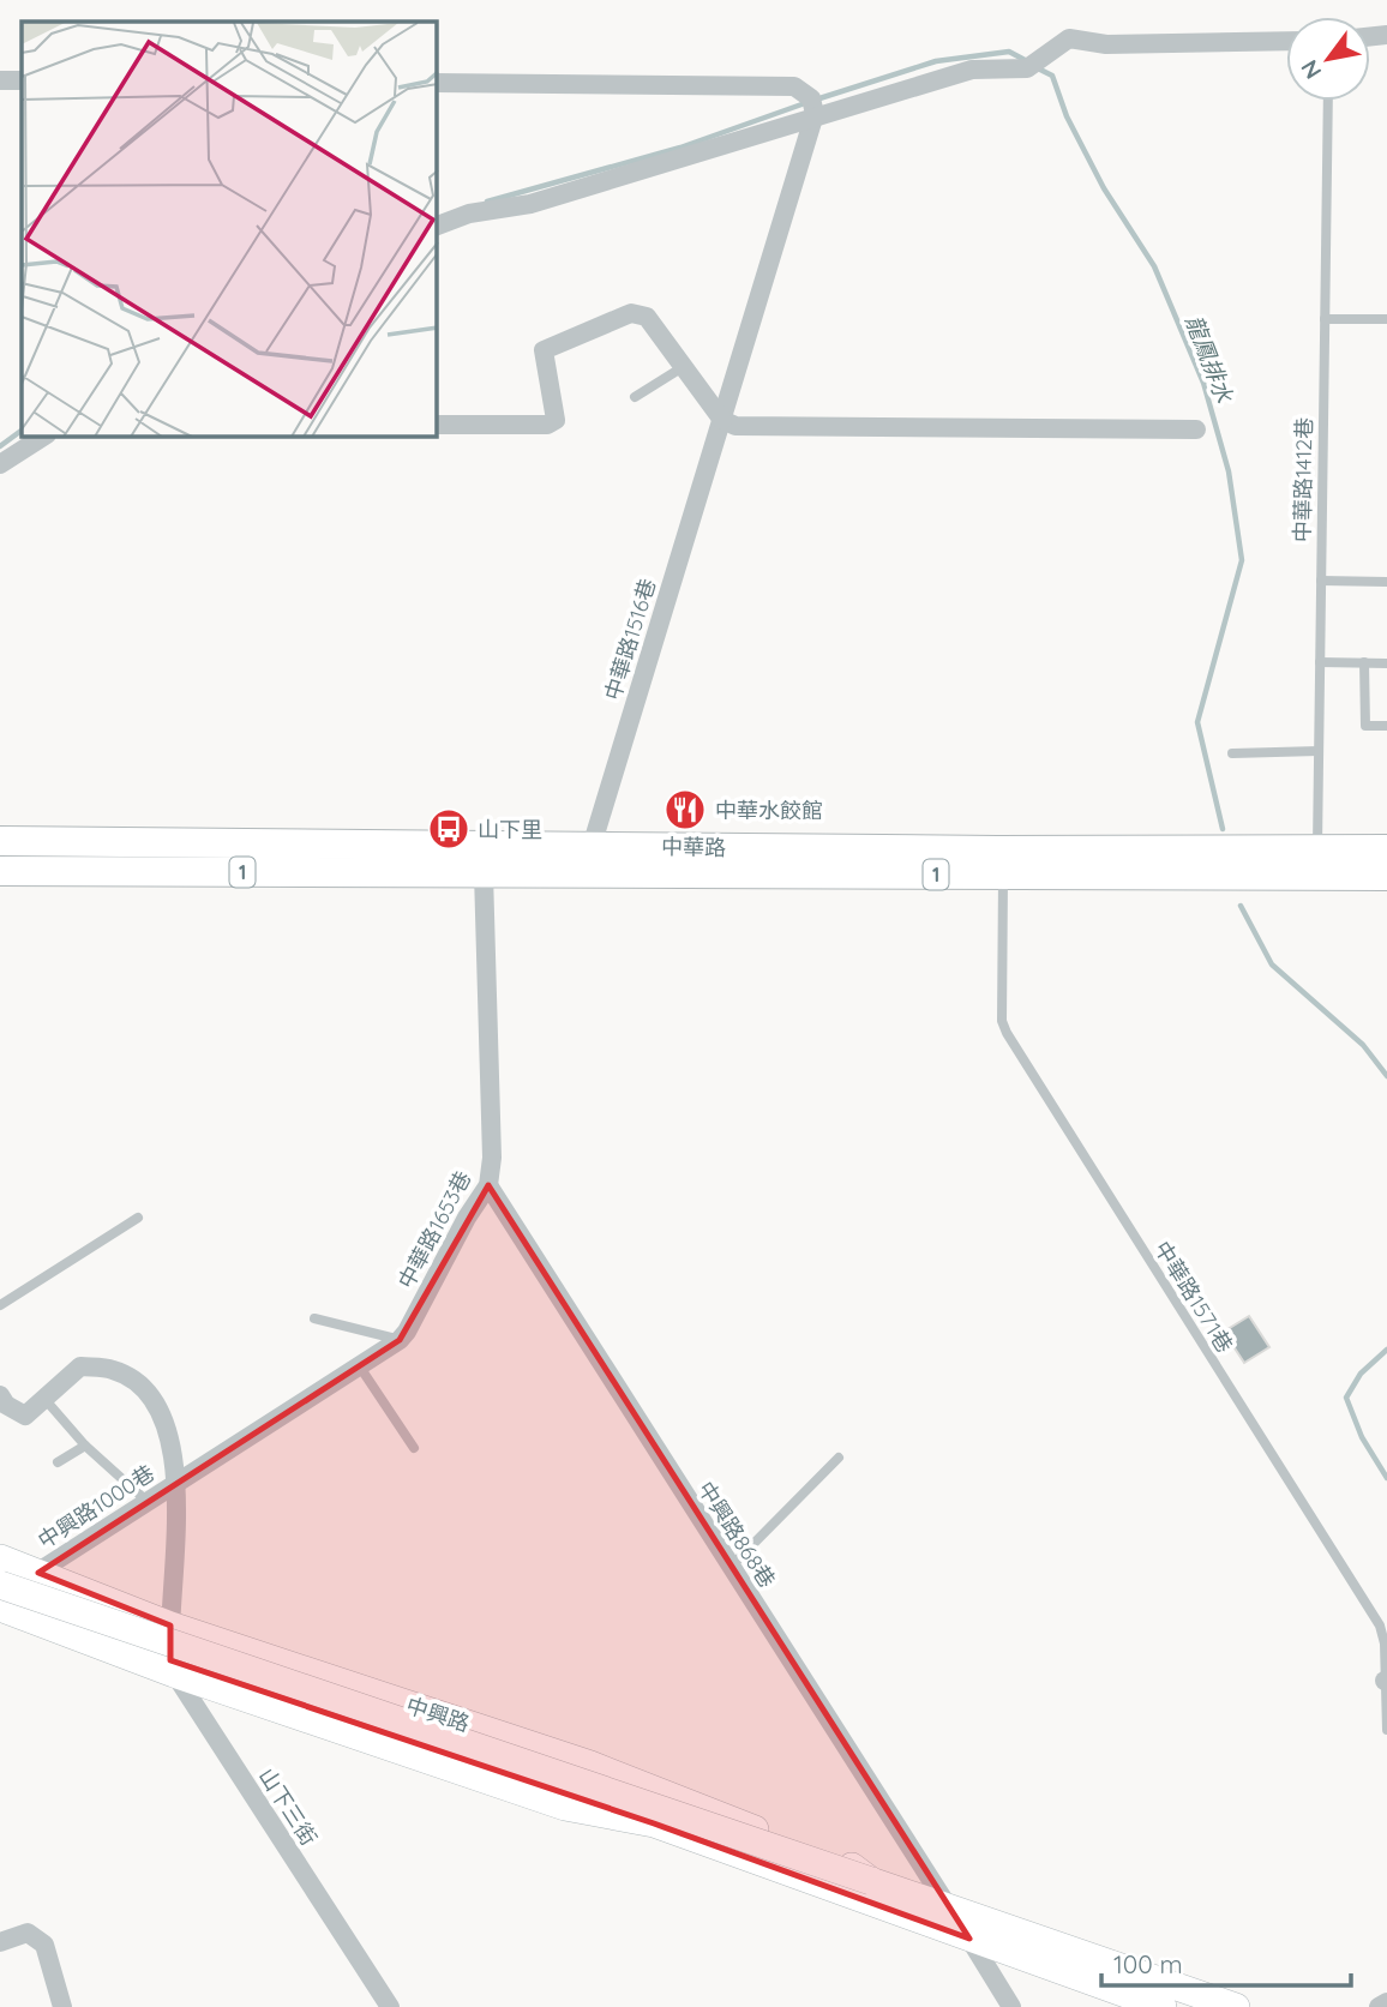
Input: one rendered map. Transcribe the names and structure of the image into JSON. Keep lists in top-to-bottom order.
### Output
{
  "streets": {
    "main road": ["中華路", "1"],
    "street": [
      "中華路1516巷",
      "中華路1653巷",
      "中興路1000巷",
      "中興路868巷",
      "中興路",
      "山下三街"
    ],
    "lane": ["中華路1412巷", "中華路1571巷"]
  },
  "crossings": [
    ["中華路1412巷", "中華路"],
    ["中華路1516巷", "中華路"],
    ["中華路", "中華路1653巷"],
    ["中華路", "中華路1571巷"],
    ["中華路1653巷", "中興路1000巷"],
    ["中華路1653巷", "中興路868巷"],
    ["中華路1653巷", "山下三街"],
    ["中興路1000巷", "中興路"],
    ["中興路1000巷", "山下三街"],
    ["中興路868巷", "中興路"],
    ["中興路", "山下三街"]
  ],
  "water": ["龍鳳排水"],
  "places": {
    "restaurant": ["中華水餃館"],
    "bus stop": ["山下里"]
  },
  "scale_bar": "100 m",
  "north": "bottom left"
}
